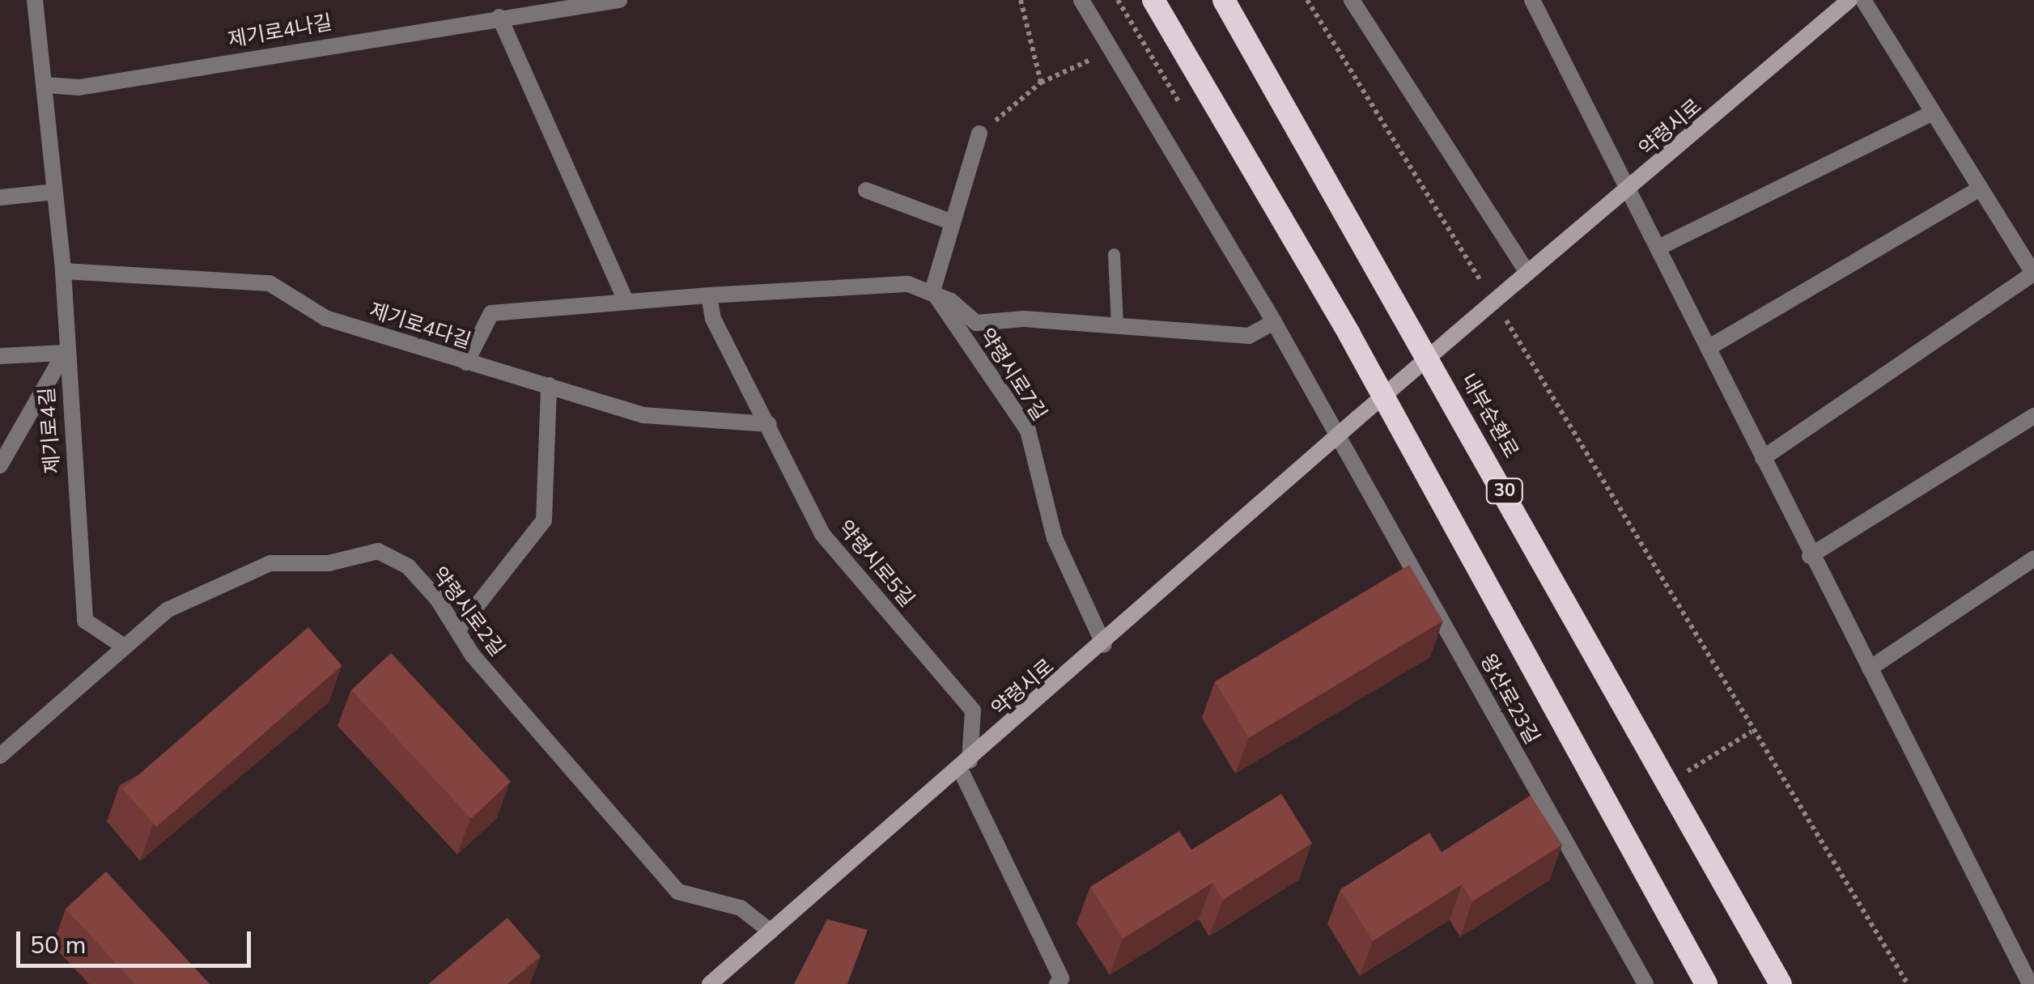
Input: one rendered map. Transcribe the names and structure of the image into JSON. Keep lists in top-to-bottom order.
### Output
{
  "streets": {
    "highway": ["내부순환로", "30"],
    "main road": ["약령시로"],
    "street": [
      "제기로4나길",
      "제기로4다길",
      "약령시로7길",
      "제기로4길",
      "약령시로5길",
      "약령시로2길",
      "왕산로23길"
    ]
  },
  "crossings": [
    ["제기로4나길", "제기로4길"],
    ["약령시로", "약령시로7길"],
    ["약령시로", "약령시로5길"],
    ["약령시로", "약령시로2길"],
    ["약령시로", "왕산로23길"],
    ["제기로4다길", "제기로4길"],
    ["제기로4다길", "약령시로5길"],
    ["제기로4길", "약령시로2길"]
  ],
  "scale_bar": "50 m"
}
